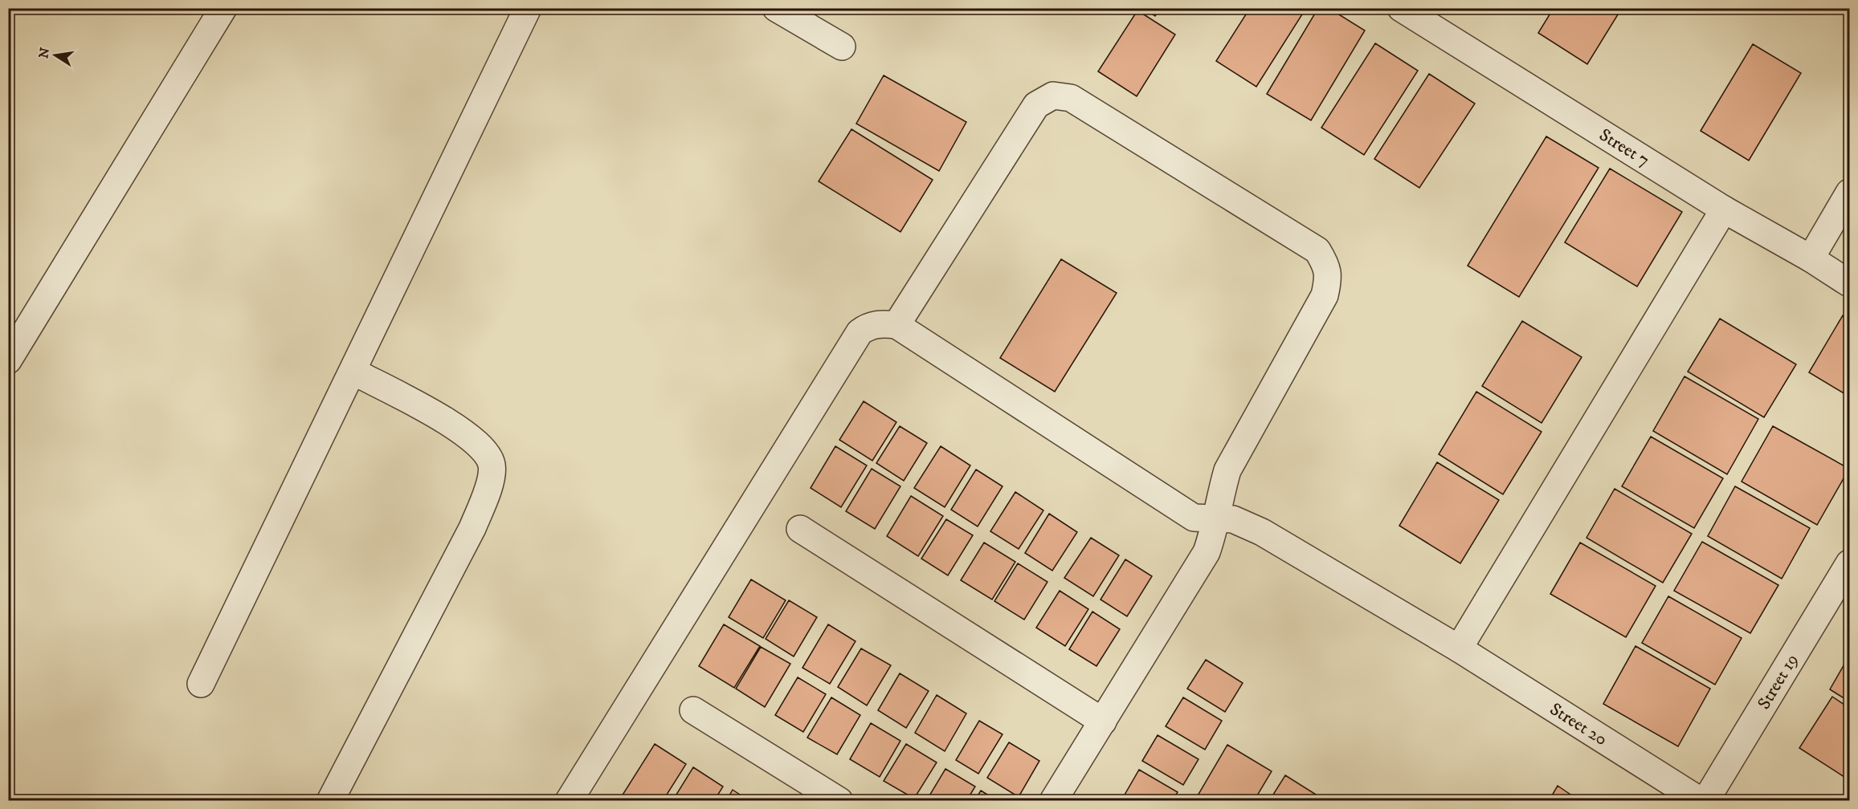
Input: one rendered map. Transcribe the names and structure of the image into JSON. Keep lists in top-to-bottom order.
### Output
{
  "streets": {
    "street": ["Street 7", "Street 19", "Street 20"]
  },
  "north": "left"
}
